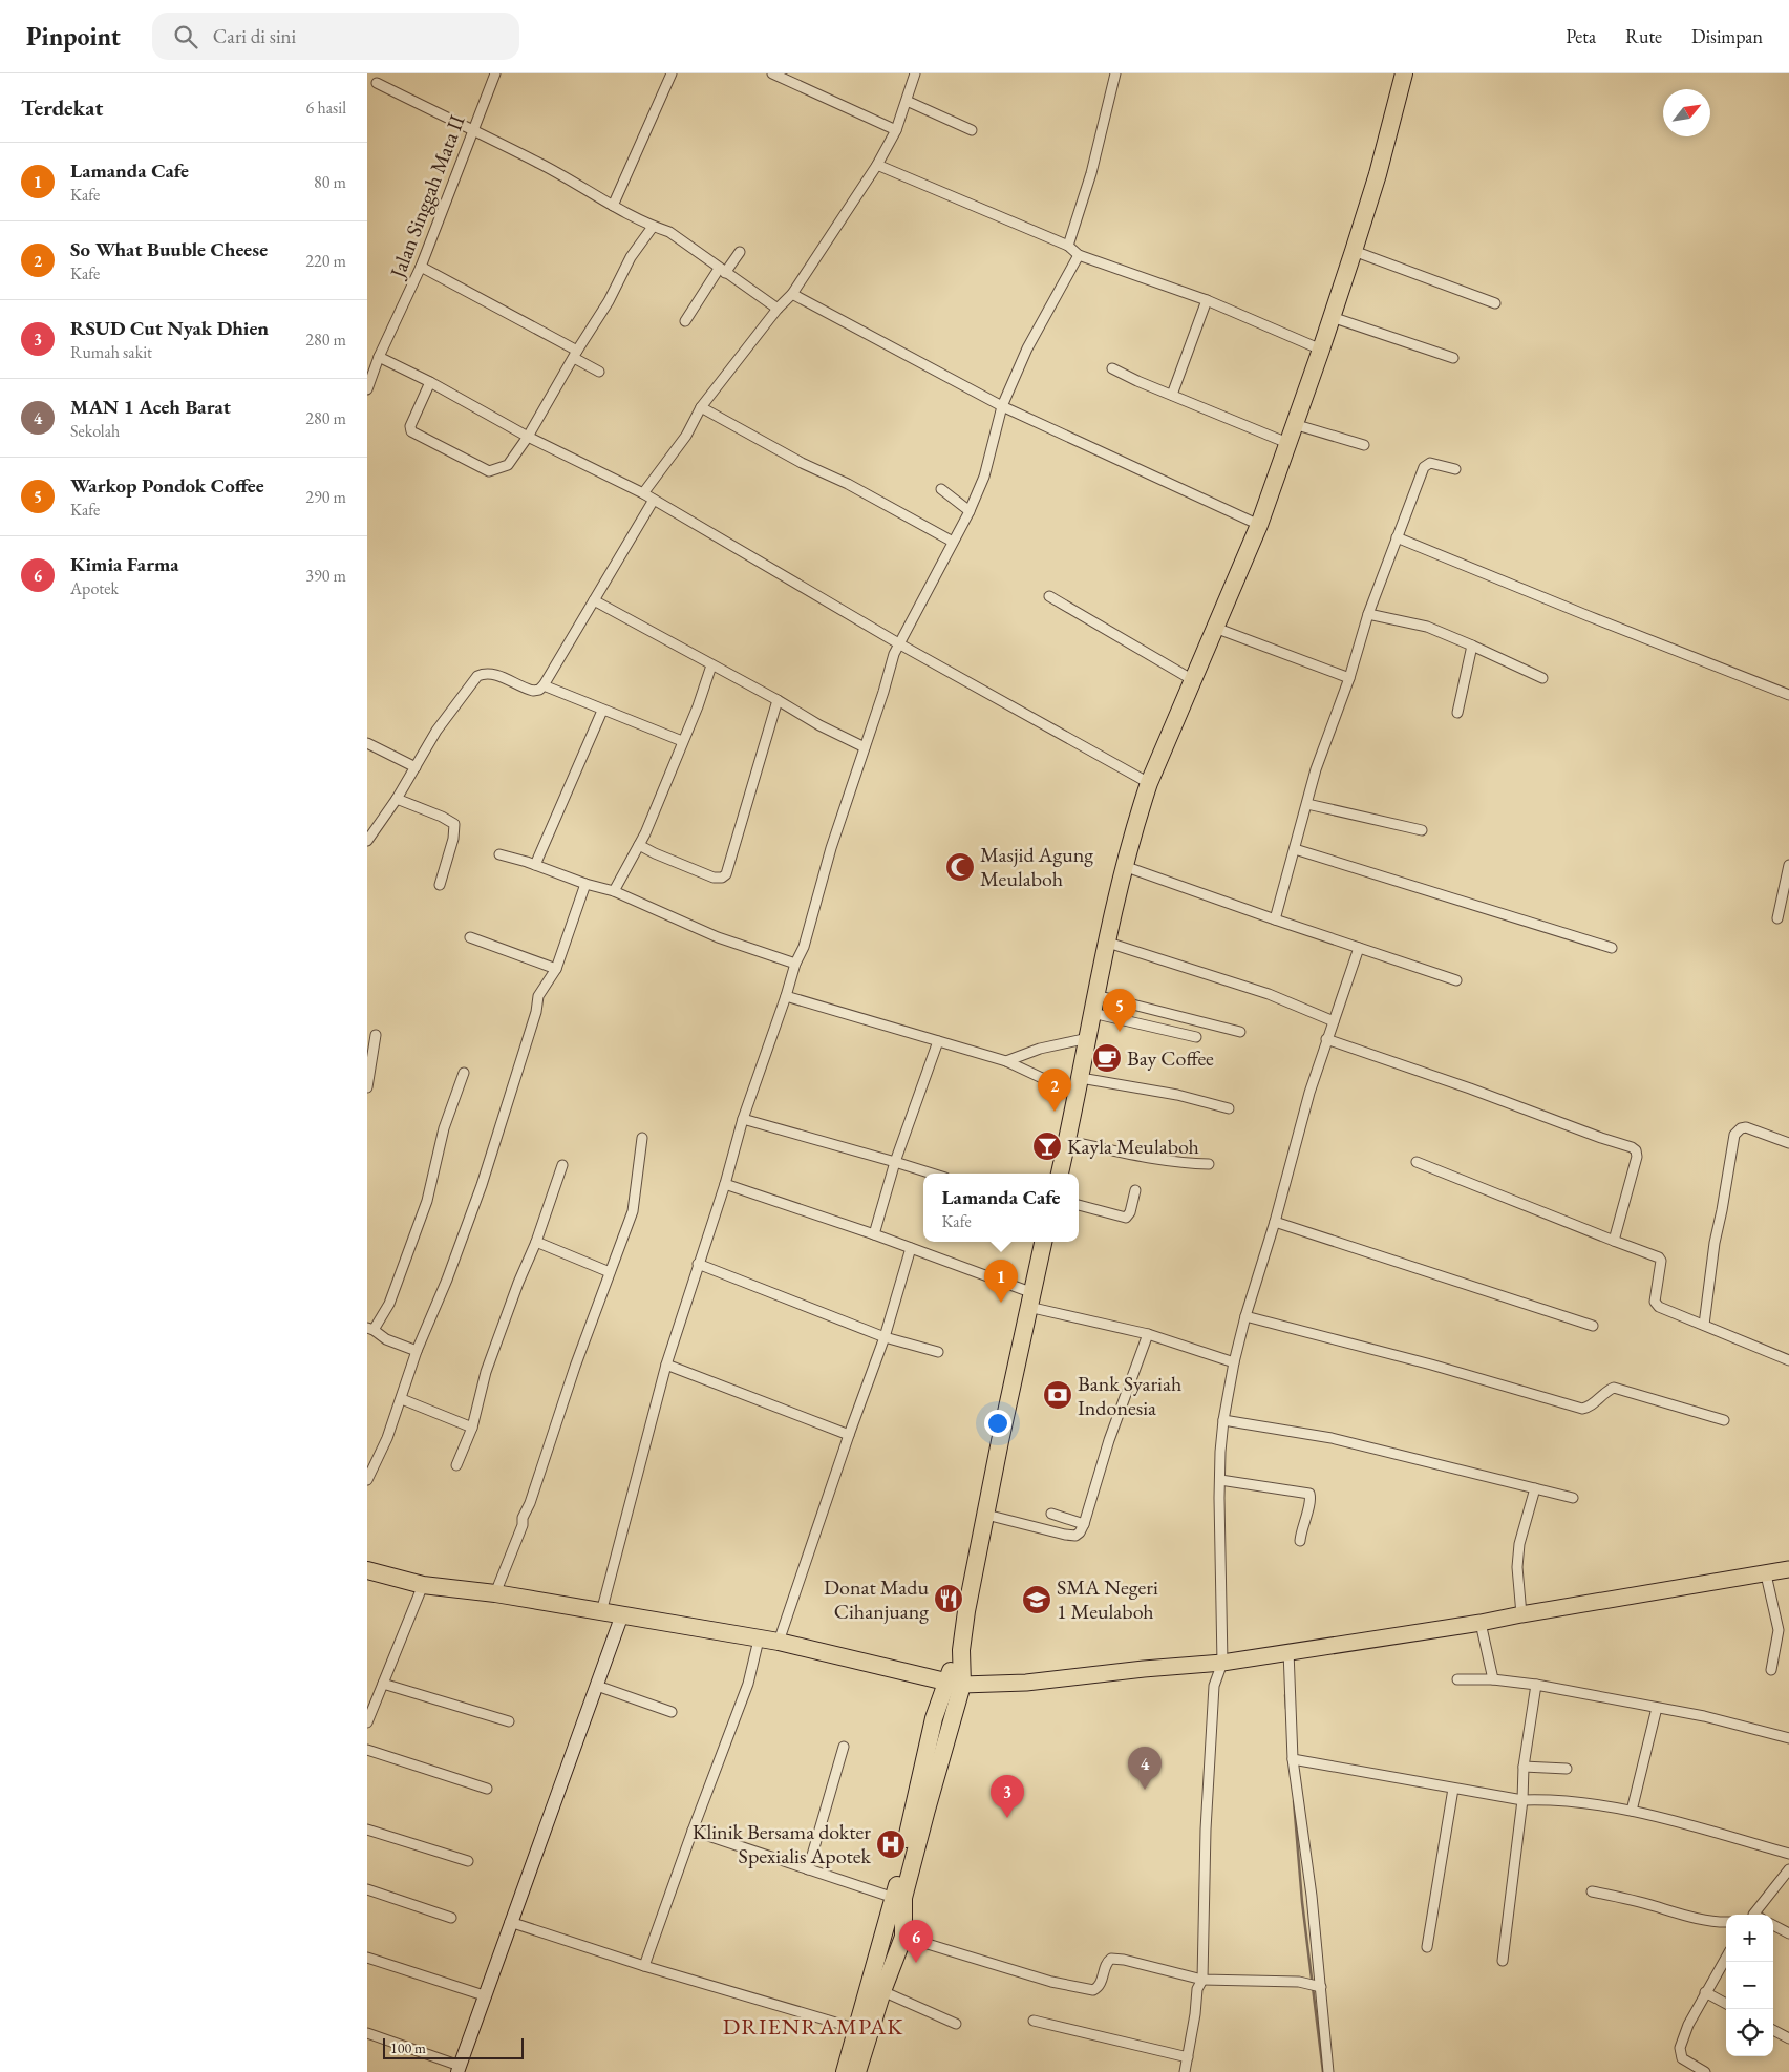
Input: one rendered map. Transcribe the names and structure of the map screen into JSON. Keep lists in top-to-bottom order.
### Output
{
  "streets": {
    "street": ["Jalan Singgah Mata II"]
  },
  "districts": ["DRIENRAMPAK"],
  "places": {
    "mosque": ["Masjid Agung Meulaboh"],
    "cafe": ["Bay Coffee"],
    "bar": ["Kayla Meulaboh"],
    "bank": ["Bank Syariah Indonesia"],
    "restaurant": ["Donat Madu Cihanjuang"],
    "school or university": ["SMA Negeri 1 Meulaboh"],
    "hospital": ["Klinik Bersama dokter Spexialis Apotek"]
  },
  "scale_bar": "100 m",
  "north": "top right",
  "page": {
    "header": "Pinpoint",
    "search": "Cari di sini",
    "nav": ["Peta", "Rute", "Disimpan"],
    "heading": ["Terdekat", "6 hasil"],
    "list": [
      {
        "mark": "1",
        "name": "Lamanda Cafe",
        "note": "Kafe",
        "value": "80 m"
      },
      {
        "mark": "2",
        "name": "So What Buuble Cheese",
        "note": "Kafe",
        "value": "220 m"
      },
      {
        "mark": "3",
        "name": "RSUD Cut Nyak Dhien",
        "note": "Rumah sakit",
        "value": "280 m"
      },
      {
        "mark": "4",
        "name": "MAN 1 Aceh Barat",
        "note": "Sekolah",
        "value": "280 m"
      },
      {
        "mark": "5",
        "name": "Warkop Pondok Coffee",
        "note": "Kafe",
        "value": "290 m"
      },
      {
        "mark": "6",
        "name": "Kimia Farma",
        "note": "Apotek",
        "value": "390 m"
      }
    ],
    "pins": [
      "5",
      "2",
      "1",
      "4",
      "3",
      "6"
    ],
    "popup": ["Lamanda Cafe", "Kafe"],
    "map_buttons": ["+", "−"],
    "scale": "100 m"
  }
}
